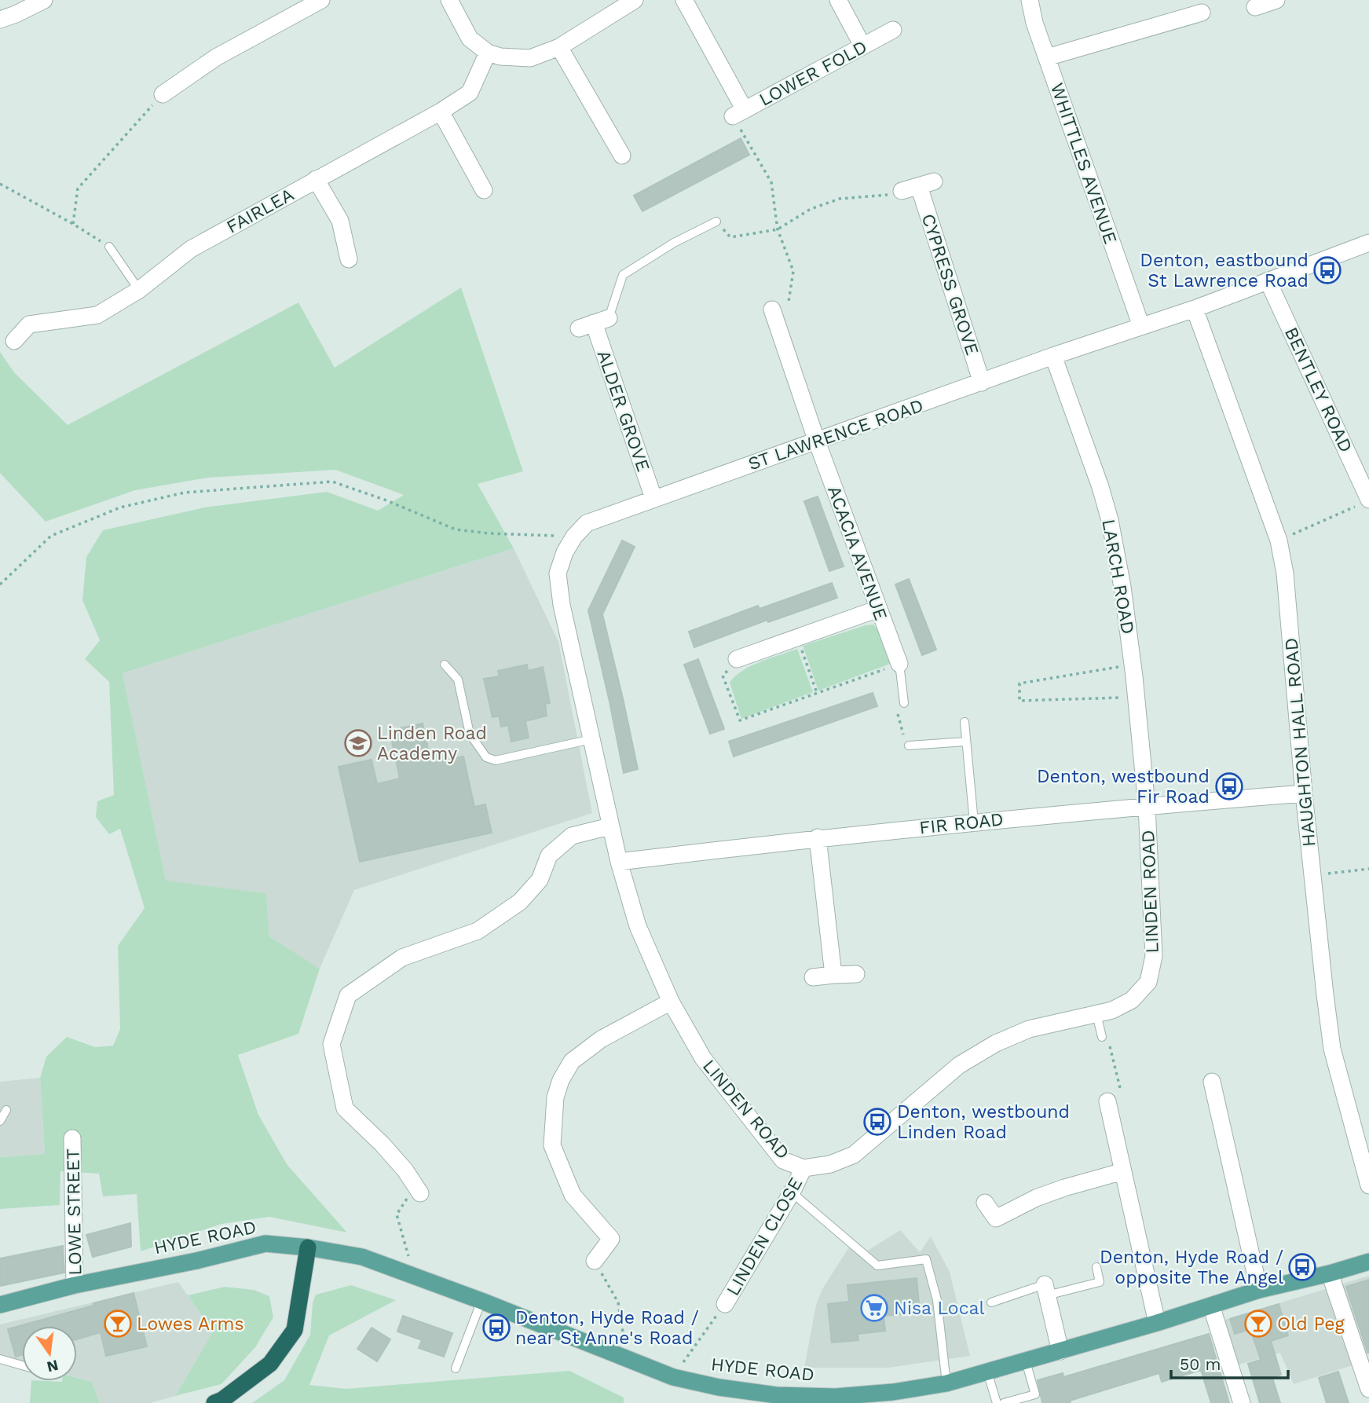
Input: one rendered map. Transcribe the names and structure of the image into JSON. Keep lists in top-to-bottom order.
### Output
{
  "streets": {
    "main road": ["HYDE ROAD"],
    "street": [
      "LOWER FOLD",
      "WHITTLES AVENUE",
      "FAIRLEA",
      "CYPRESS GROVE",
      "BENTLEY ROAD",
      "ALDER GROVE",
      "ST LAWRENCE ROAD",
      "ACACIA AVENUE",
      "LARCH ROAD",
      "HAUGHTON HALL ROAD",
      "FIR ROAD",
      "LINDEN ROAD",
      "LOWE STREET",
      "LINDEN CLOSE"
    ]
  },
  "crossings": [
    ["WHITTLES AVENUE", "ST LAWRENCE ROAD"],
    ["CYPRESS GROVE", "ST LAWRENCE ROAD"],
    ["BENTLEY ROAD", "ST LAWRENCE ROAD"],
    ["ALDER GROVE", "ST LAWRENCE ROAD"],
    ["ST LAWRENCE ROAD", "ACACIA AVENUE"],
    ["ST LAWRENCE ROAD", "LARCH ROAD"],
    ["ST LAWRENCE ROAD", "HAUGHTON HALL ROAD"],
    ["ST LAWRENCE ROAD", "LINDEN ROAD"],
    ["LARCH ROAD", "FIR ROAD"],
    ["LARCH ROAD", "LINDEN ROAD"],
    ["HAUGHTON HALL ROAD", "FIR ROAD"],
    ["FIR ROAD", "LINDEN ROAD"],
    ["LINDEN ROAD", "LINDEN CLOSE"],
    ["LOWE STREET", "HYDE ROAD"]
  ],
  "places": {
    "bus stop": [
      "Denton, eastbound St Lawrence Road",
      "Denton, westbound Fir Road",
      "Denton, westbound Linden Road",
      "Denton, Hyde Road / opposite The Angel",
      "Denton, Hyde Road / near St Anne's Road"
    ],
    "school or university": ["Linden Road Academy"],
    "supermarket": ["Nisa Local"],
    "bar": ["Lowes Arms", "Old Peg"]
  },
  "scale_bar": "50 m",
  "north": "bottom"
}
